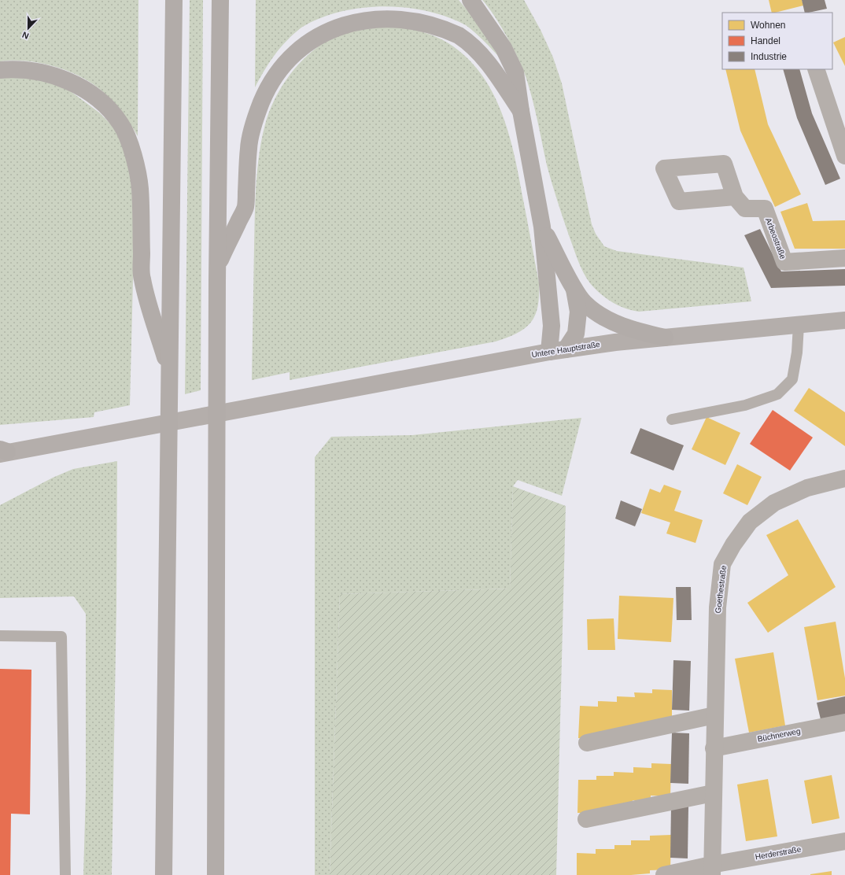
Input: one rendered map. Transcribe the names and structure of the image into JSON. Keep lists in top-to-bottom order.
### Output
{
  "streets": {
    "main road": ["Untere Hauptstraße"],
    "street": [
      "Arbeostraße",
      "Goethestraße",
      "Büchnerweg",
      "Herderstraße"
    ]
  },
  "crossings": [
    ["Goethestraße", "Büchnerweg"],
    ["Goethestraße", "Herderstraße"]
  ],
  "legend": ["Wohnen", "Handel", "Industrie"],
  "north": "bottom"
}
